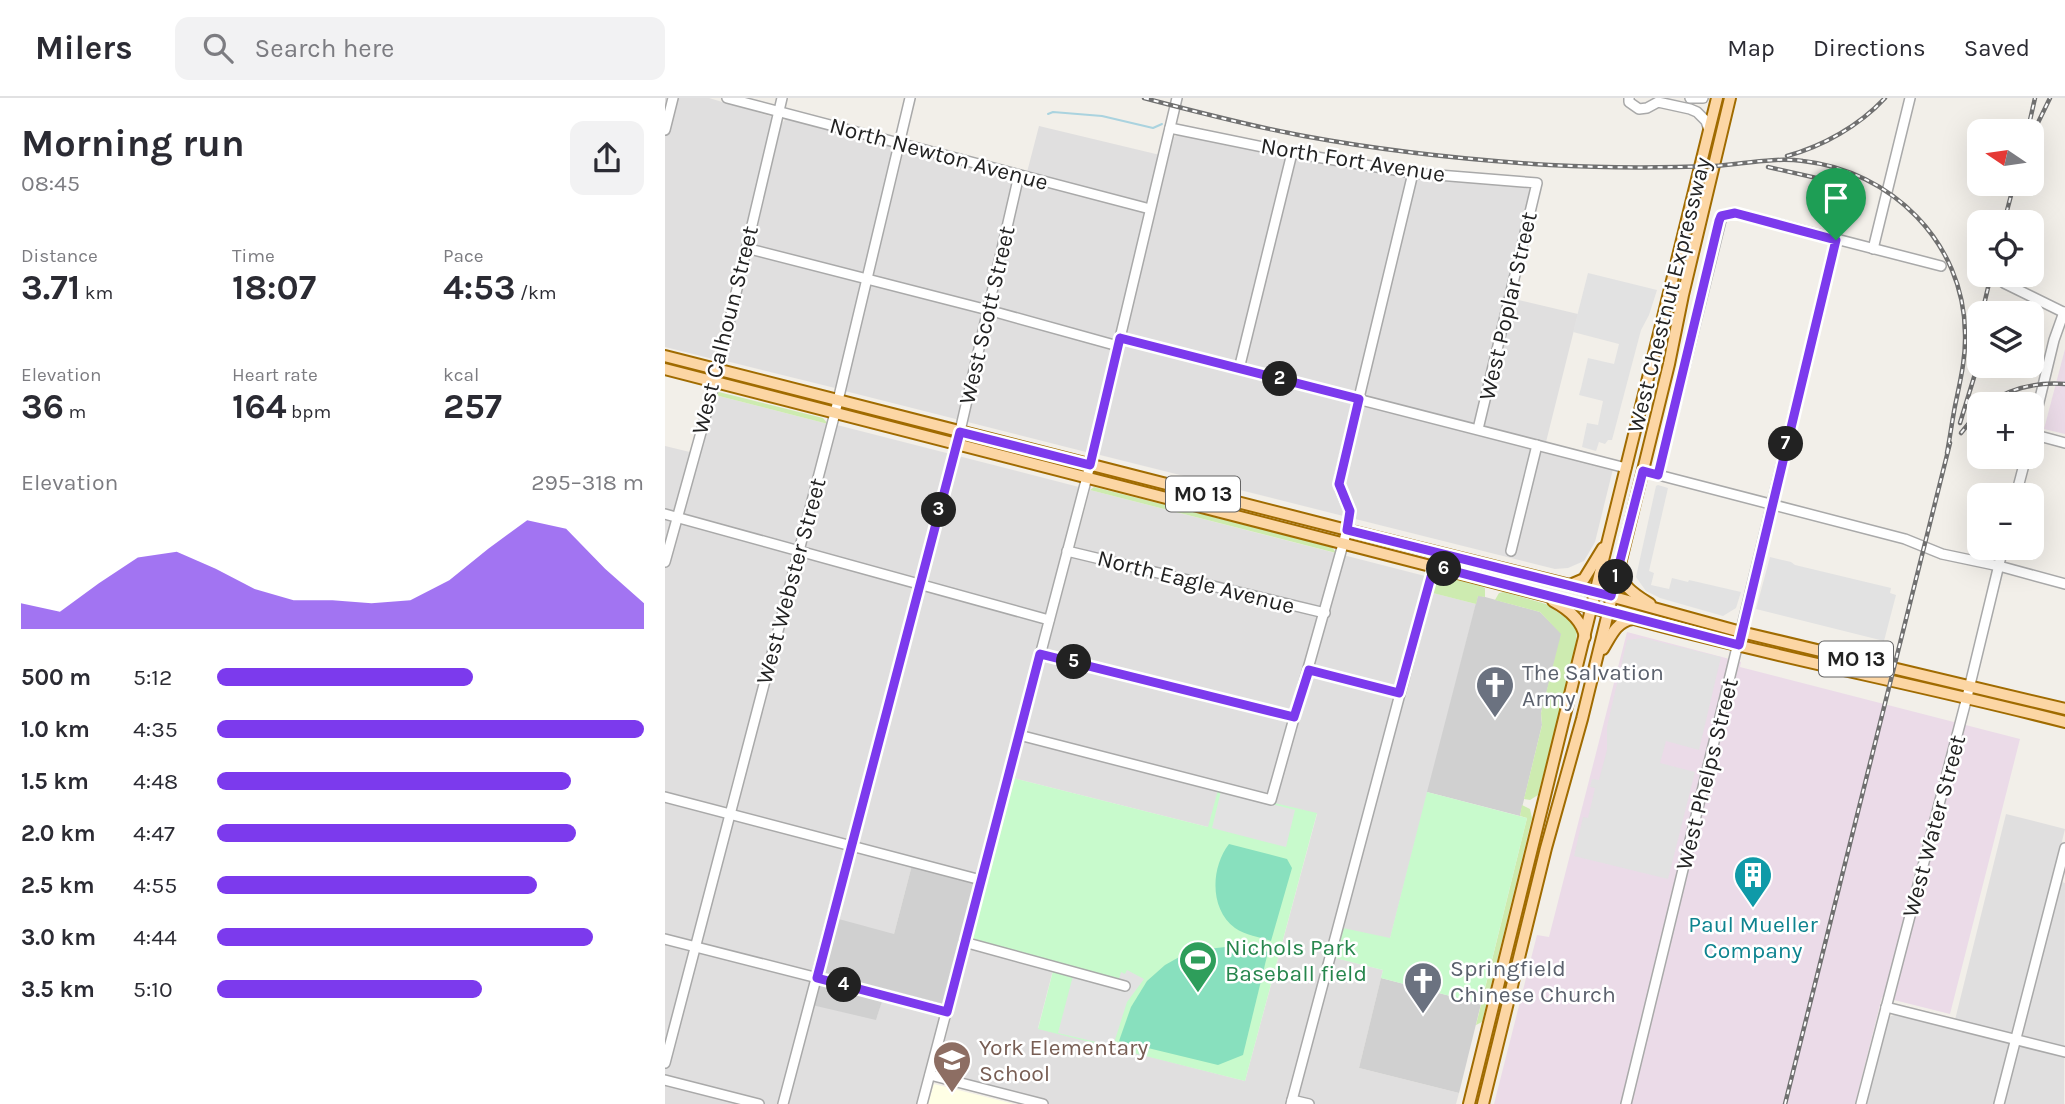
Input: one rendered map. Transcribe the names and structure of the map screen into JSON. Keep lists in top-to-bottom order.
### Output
{
  "streets": {
    "main road": ["West Chestnut Expressway", "MO 13"],
    "street": [
      "North Newton Avenue",
      "North Fort Avenue",
      "West Poplar Street",
      "West Scott Street",
      "West Calhoun Street",
      "West Webster Street",
      "North Eagle Avenue",
      "West Phelps Street",
      "West Water Street"
    ]
  },
  "crossings": [
    ["North Newton Avenue", "West Scott Street"],
    ["North Newton Avenue", "West Calhoun Street"],
    ["North Newton Avenue", "West Webster Street"],
    ["North Fort Avenue", "West Poplar Street"],
    ["West Chestnut Expressway", "MO 13"],
    ["West Scott Street", "MO 13"],
    ["West Calhoun Street", "MO 13"],
    ["MO 13", "West Webster Street"],
    ["MO 13", "West Phelps Street"],
    ["MO 13", "West Water Street"]
  ],
  "places": {
    "church": ["The Salvation Army", "Springfield Chinese Church"],
    "building": ["Paul Mueller Company"],
    "sports": ["Nichols Park Baseball field"],
    "school or university": ["York Elementary School"]
  },
  "north": "left",
  "page": {
    "header": "Milers",
    "search": "Search here",
    "nav": ["Map", "Directions", "Saved"],
    "heading": ["Morning run", "08:45"],
    "map_buttons": ["+", "−"],
    "stats": [
      ["Distance", "3.71 km"],
      ["Time", "18:07"],
      ["Pace", "4:53 /km"],
      ["Elevation", "36 m"],
      ["Heart rate", "164 bpm"],
      ["kcal", "257"]
    ],
    "pins": [
      "2",
      "7",
      "3",
      "6",
      "1",
      "5",
      "4"
    ],
    "chart": ["Elevation", "295–318 m"],
    "list": [
      {
        "name": "500 m",
        "note": "5:12"
      },
      {
        "name": "1.0 km",
        "note": "4:35"
      },
      {
        "name": "1.5 km",
        "note": "4:48"
      },
      {
        "name": "2.0 km",
        "note": "4:47"
      },
      {
        "name": "2.5 km",
        "note": "4:55"
      },
      {
        "name": "3.0 km",
        "note": "4:44"
      },
      {
        "name": "3.5 km",
        "note": "5:10"
      }
    ]
  }
}
